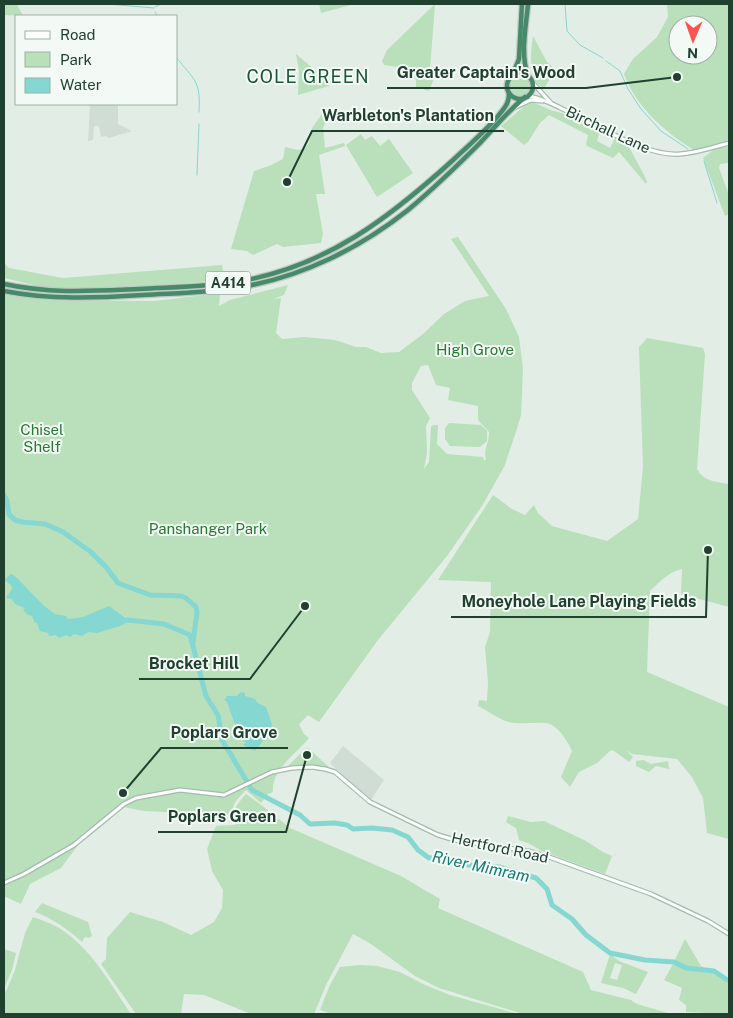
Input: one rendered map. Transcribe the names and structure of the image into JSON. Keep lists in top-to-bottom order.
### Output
{
  "streets": {
    "highway": ["A414"],
    "main road": ["Birchall Lane", "Hertford Road"]
  },
  "crossings": [
    ["Birchall Lane", "A414"]
  ],
  "districts": ["COLE GREEN"],
  "water": ["River Mimram"],
  "parks": ["High Grove", "Chisel Shelf", "Panshanger Park"],
  "places": [
    "Greater Captain's Wood",
    "Warbleton's Plantation",
    "Moneyhole Lane Playing Fields",
    "Brocket Hill",
    "Poplars Green",
    "Poplars Grove"
  ],
  "legend": ["Road", "Park", "Water"],
  "north": "bottom"
}
